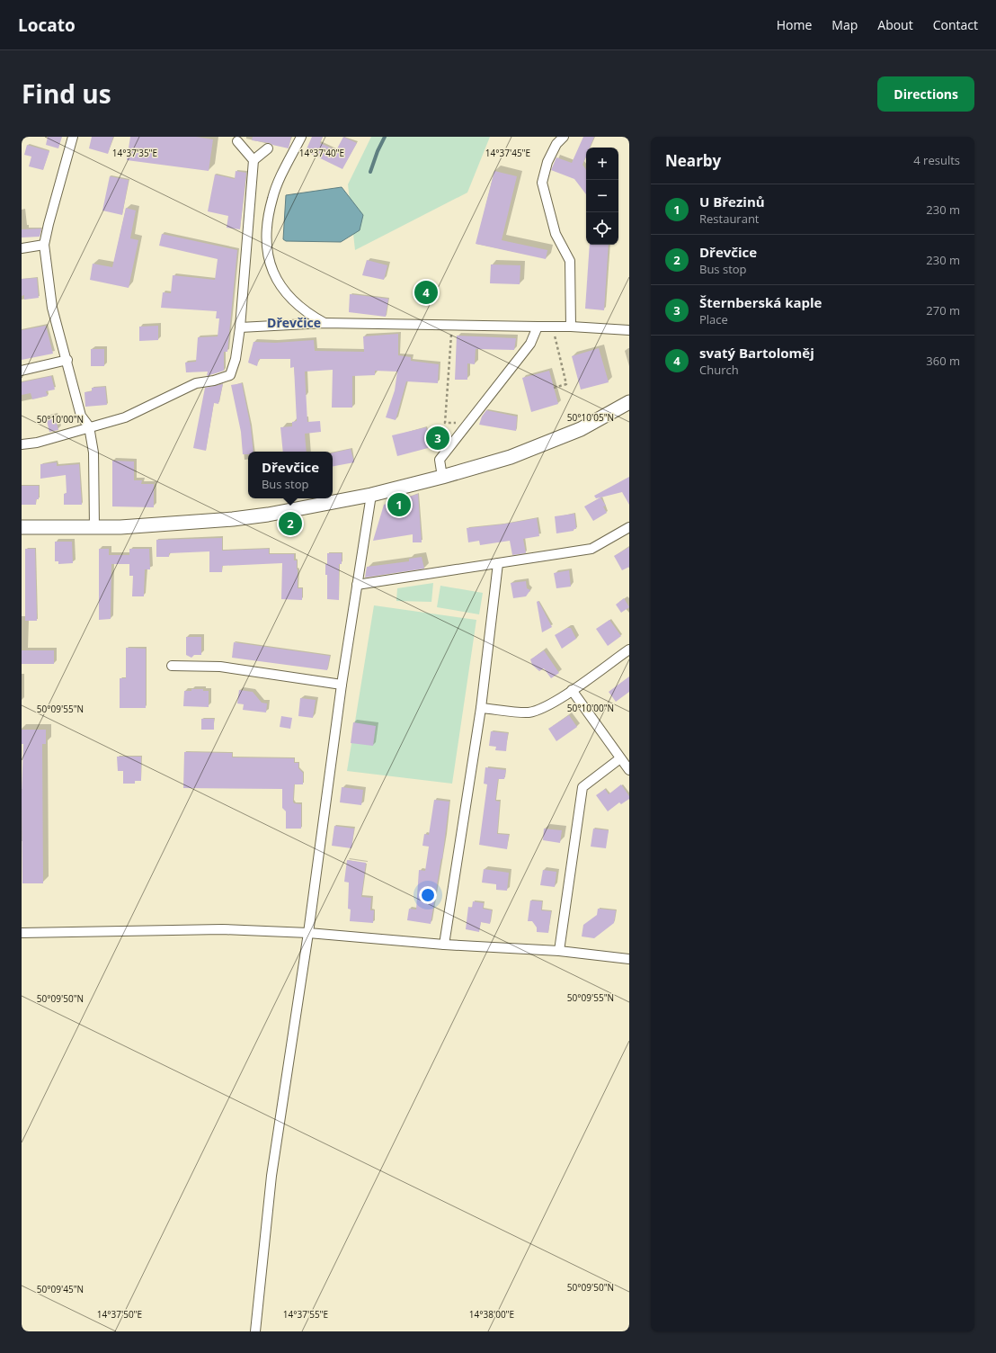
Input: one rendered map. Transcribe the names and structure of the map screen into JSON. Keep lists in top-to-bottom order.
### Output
{
  "districts": ["Dřevčice"],
  "page": {
    "header": "Locato",
    "nav": [
      "Home",
      "Map",
      "About",
      "Contact"
    ],
    "title": "Find us",
    "buttons": "Directions",
    "heading": ["Nearby", "4 results"],
    "map_buttons": ["+", "−"],
    "list": [
      {
        "mark": "1",
        "name": "U Březinů",
        "note": "Restaurant",
        "value": "230 m"
      },
      {
        "mark": "2",
        "name": "Dřevčice",
        "note": "Bus stop",
        "value": "230 m"
      },
      {
        "mark": "3",
        "name": "Šternberská kaple",
        "note": "Place",
        "value": "270 m"
      },
      {
        "mark": "4",
        "name": "svatý Bartoloměj",
        "note": "Church",
        "value": "360 m"
      }
    ],
    "pins": [
      "4",
      "3",
      "1",
      "2"
    ],
    "popup": ["Dřevčice", "Bus stop"]
  },
  "coordinates": [
    "14°37'35\"E",
    "14°37'40\"E",
    "14°37'45\"E",
    "50°10'05\"N",
    "50°10'00\"N",
    "50°09'55\"N",
    "50°09'50\"N",
    "50°09'45\"N",
    "14°37'50\"E",
    "14°37'55\"E",
    "14°38'00\"E"
  ]
}
